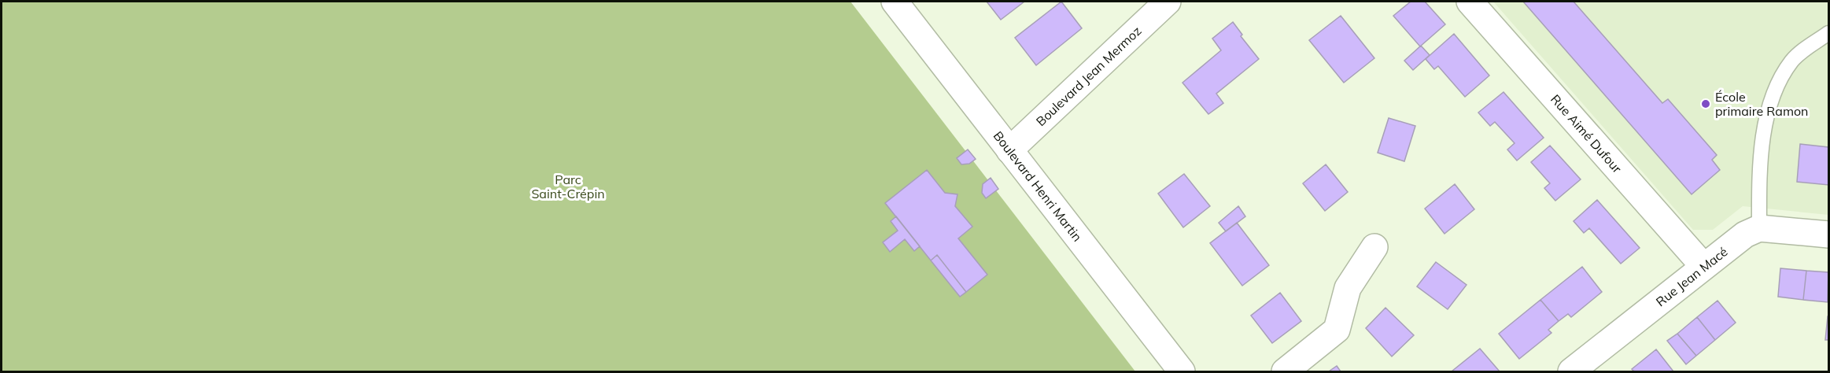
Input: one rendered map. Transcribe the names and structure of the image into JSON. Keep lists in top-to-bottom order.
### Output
{
  "streets": {
    "street": [
      "Boulevard Jean Mermoz",
      "Rue Aimé Dufour",
      "Boulevard Henri Martin",
      "Rue Jean Macé"
    ]
  },
  "crossings": [
    ["Boulevard Jean Mermoz", "Boulevard Henri Martin"],
    ["Rue Aimé Dufour", "Rue Jean Macé"]
  ],
  "parks": ["Parc Saint-Crépin"],
  "places": ["École primaire Ramon"]
}
